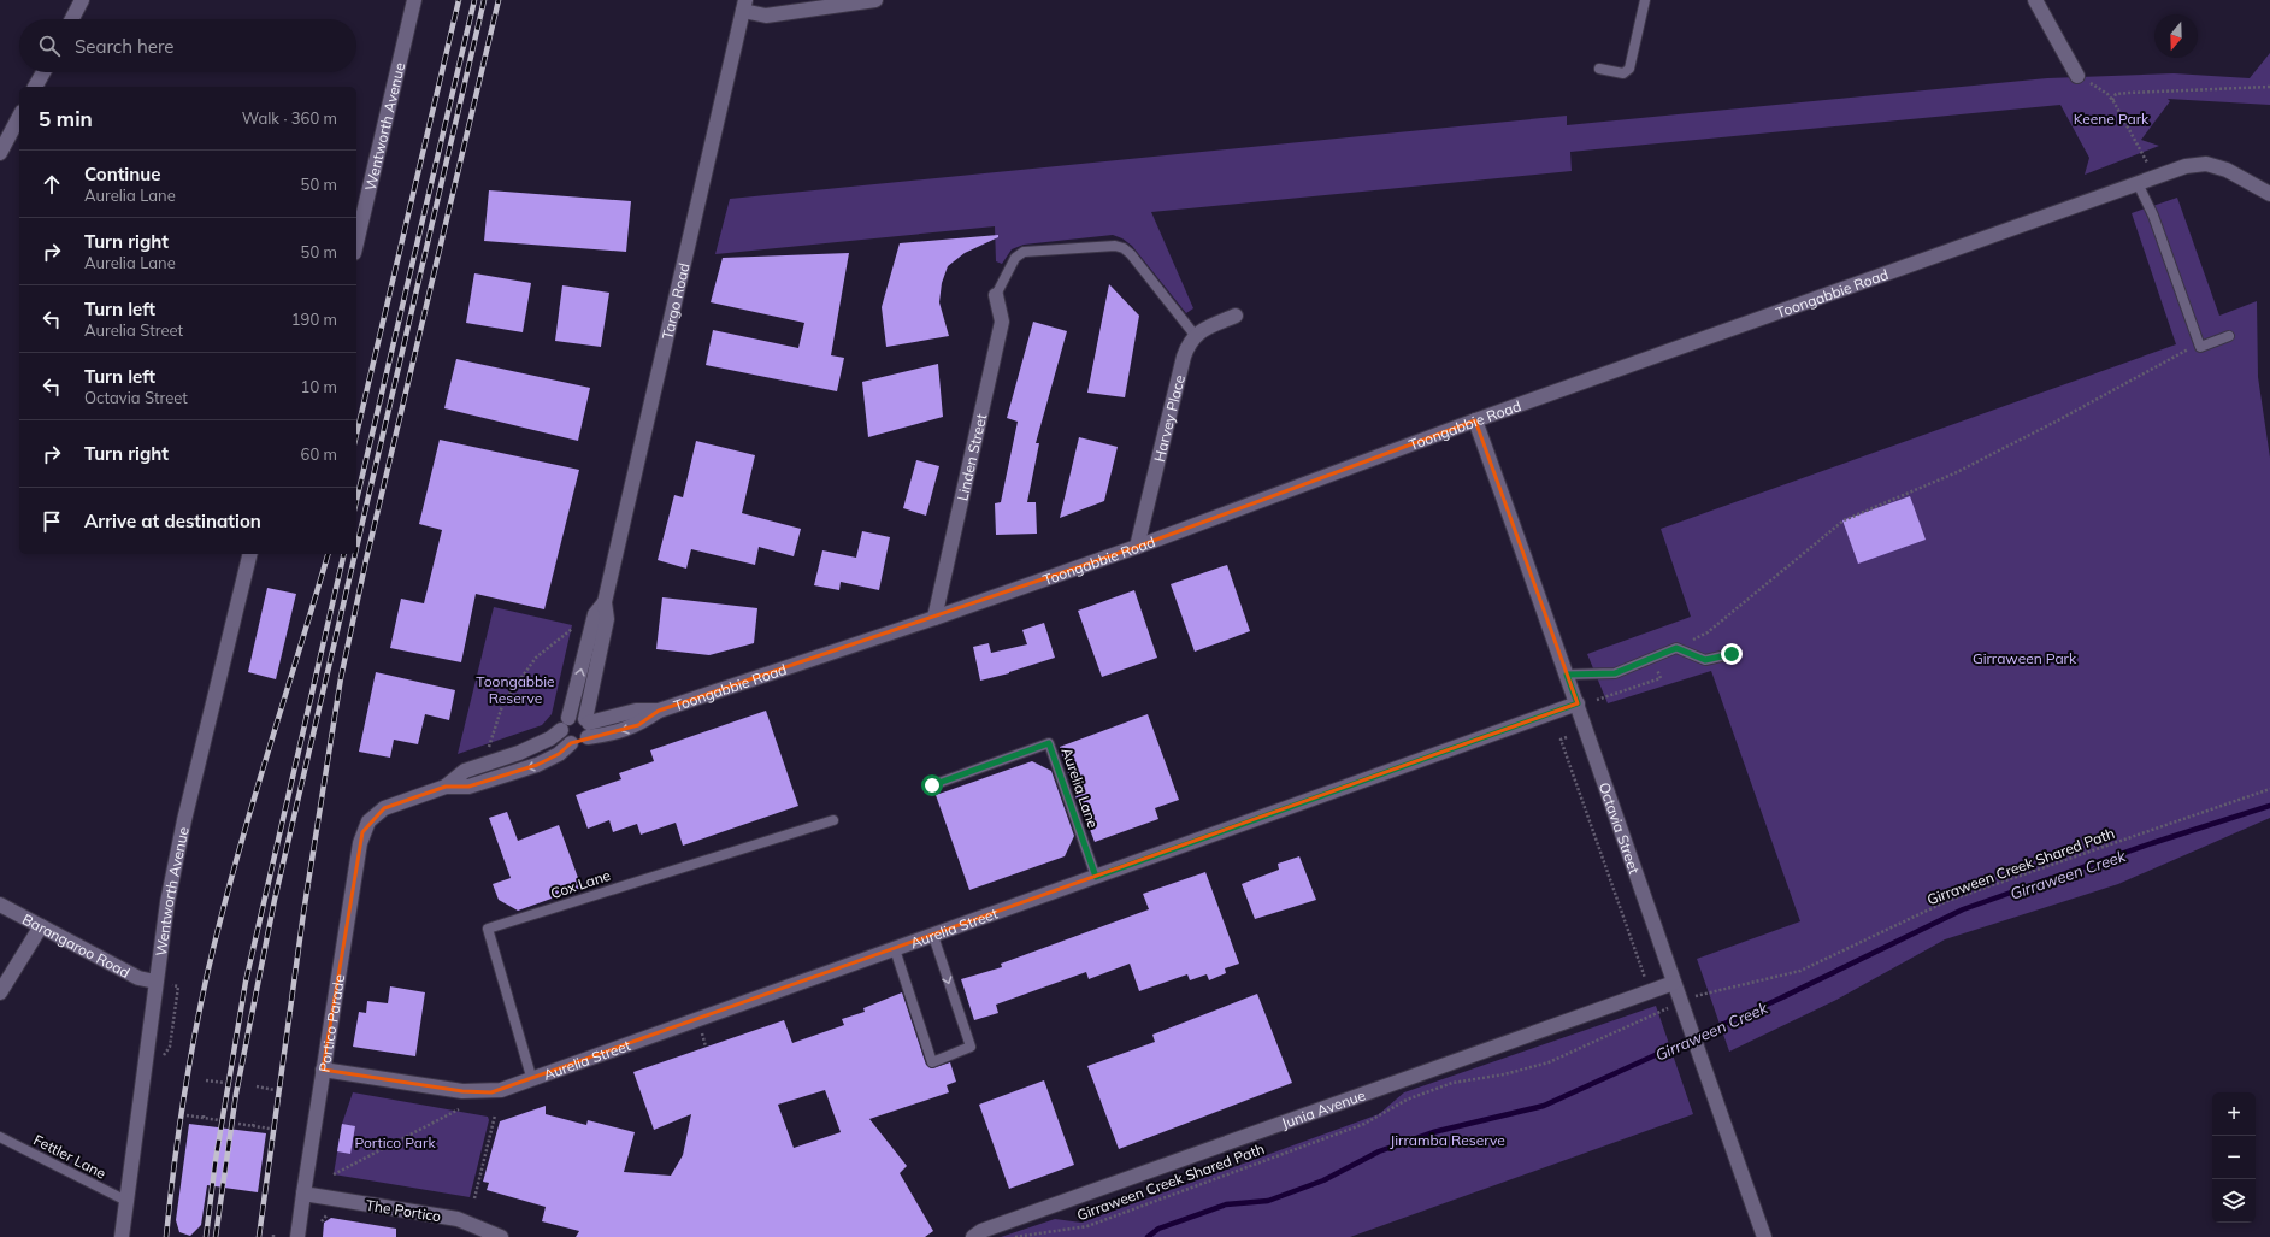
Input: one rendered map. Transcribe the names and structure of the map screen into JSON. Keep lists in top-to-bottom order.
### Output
{
  "streets": {
    "street": [
      "Wentworth Avenue",
      "Toongabbie Road",
      "Targo Road",
      "Harvey Place",
      "Linden Street",
      "Octavia Street",
      "Aurelia Street",
      "Barangaroo Road",
      "Portico Parade",
      "Junia Avenue",
      "The Portico"
    ],
    "lane": ["Aurelia Lane", "Cox Lane", "Fettler Lane"],
    "path": ["Girraween Creek Shared Path"]
  },
  "crossings": [
    ["Wentworth Avenue", "Barangaroo Road"],
    ["Wentworth Avenue", "Fettler Lane"],
    ["Toongabbie Road", "Targo Road"],
    ["Toongabbie Road", "Harvey Place"],
    ["Toongabbie Road", "Linden Street"],
    ["Toongabbie Road", "Octavia Street"],
    ["Aurelia Lane", "Aurelia Street"],
    ["Octavia Street", "Aurelia Street"],
    ["Octavia Street", "Junia Avenue"],
    ["Cox Lane", "Aurelia Street"],
    ["Aurelia Street", "Portico Parade"],
    ["Portico Parade", "The Portico"]
  ],
  "water": ["Girraween Creek"],
  "parks": [
    "Keene Park",
    "Girraween Park",
    "Toongabbie Reserve",
    "Jirramba Reserve",
    "Portico Park"
  ],
  "north": "bottom",
  "page": {
    "search": "Search here",
    "heading": ["5 min", "Walk · 360 m"],
    "list": [
      ["Continue", "Aurelia Lane", "50 m"],
      ["Turn right", "Aurelia Lane", "50 m"],
      ["Turn left", "Aurelia Street", "190 m"],
      ["Turn left", "Octavia Street", "10 m"],
      ["Turn right", "60 m"],
      "Arrive at destination"
    ],
    "map_buttons": ["+", "−"]
  }
}
